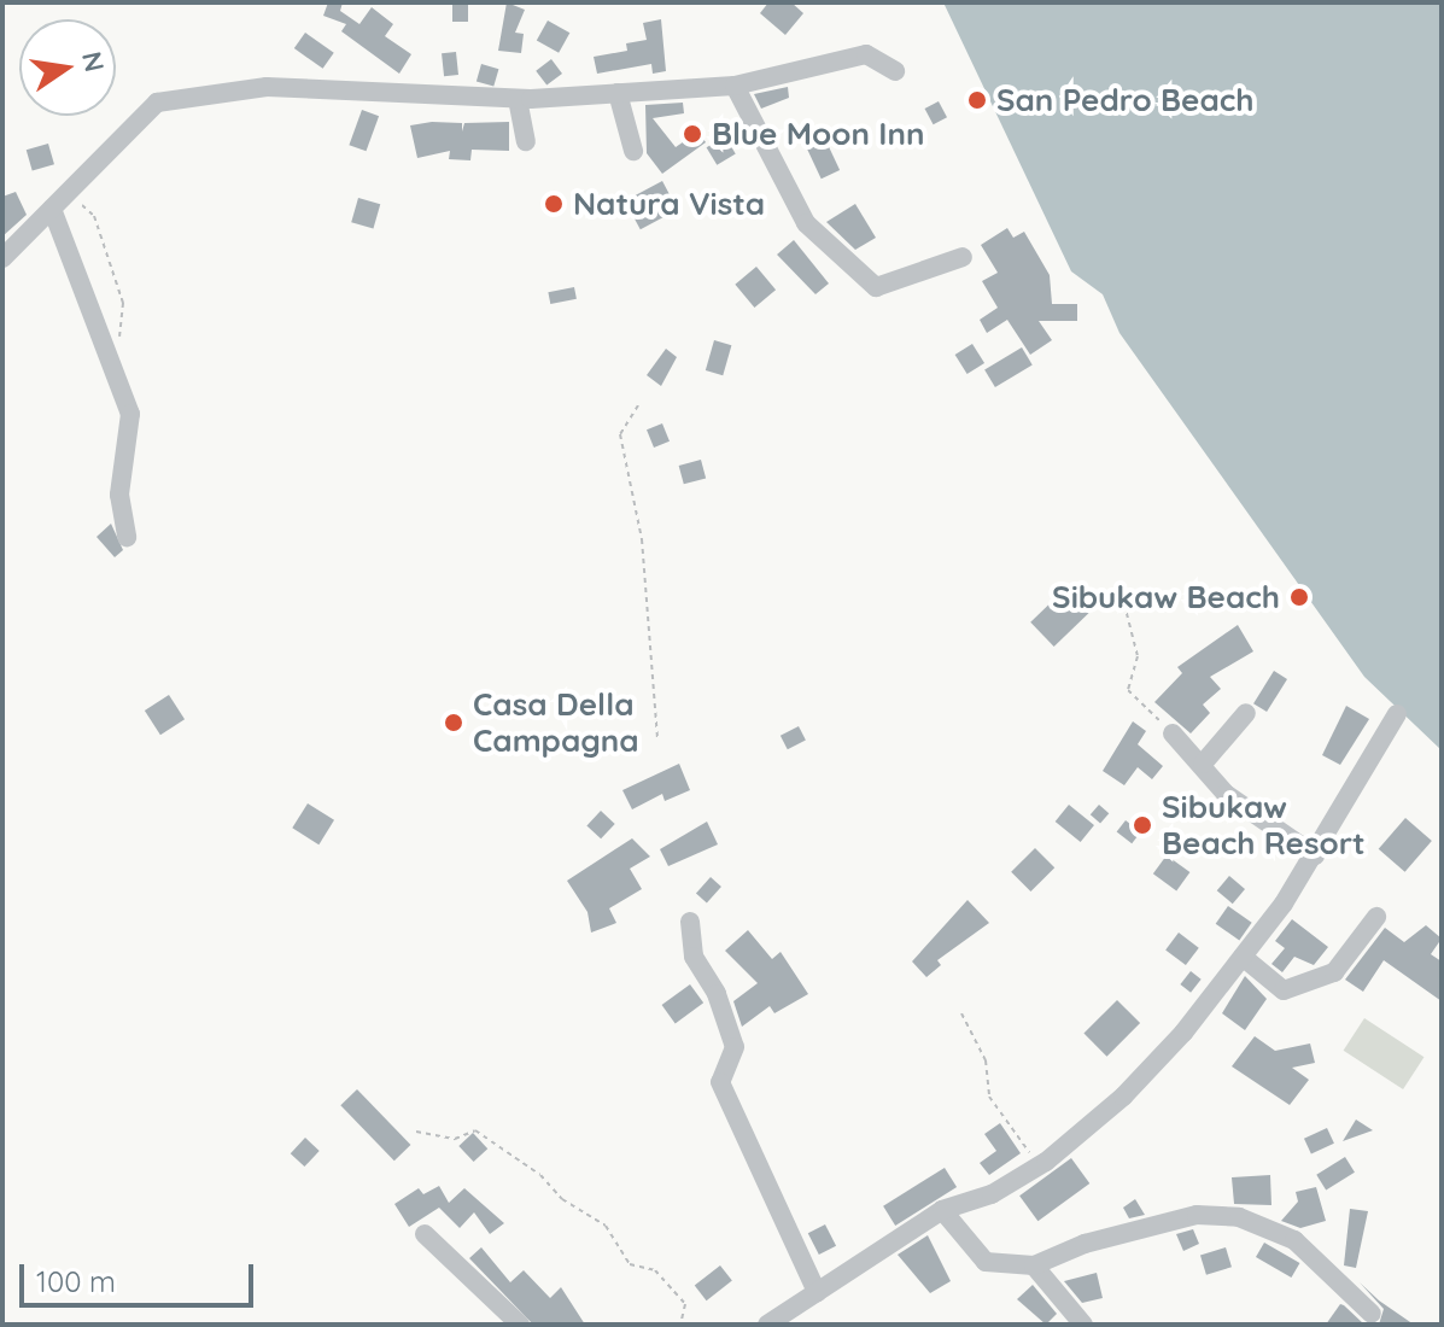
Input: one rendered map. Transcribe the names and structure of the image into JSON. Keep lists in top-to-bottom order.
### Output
{
  "places": [
    "San Pedro Beach",
    "Blue Moon Inn",
    "Natura Vista",
    "Sibukaw Beach",
    "Casa Della Campagna",
    "Sibukaw Beach Resort"
  ],
  "scale_bar": "100 m",
  "north": "right"
}
